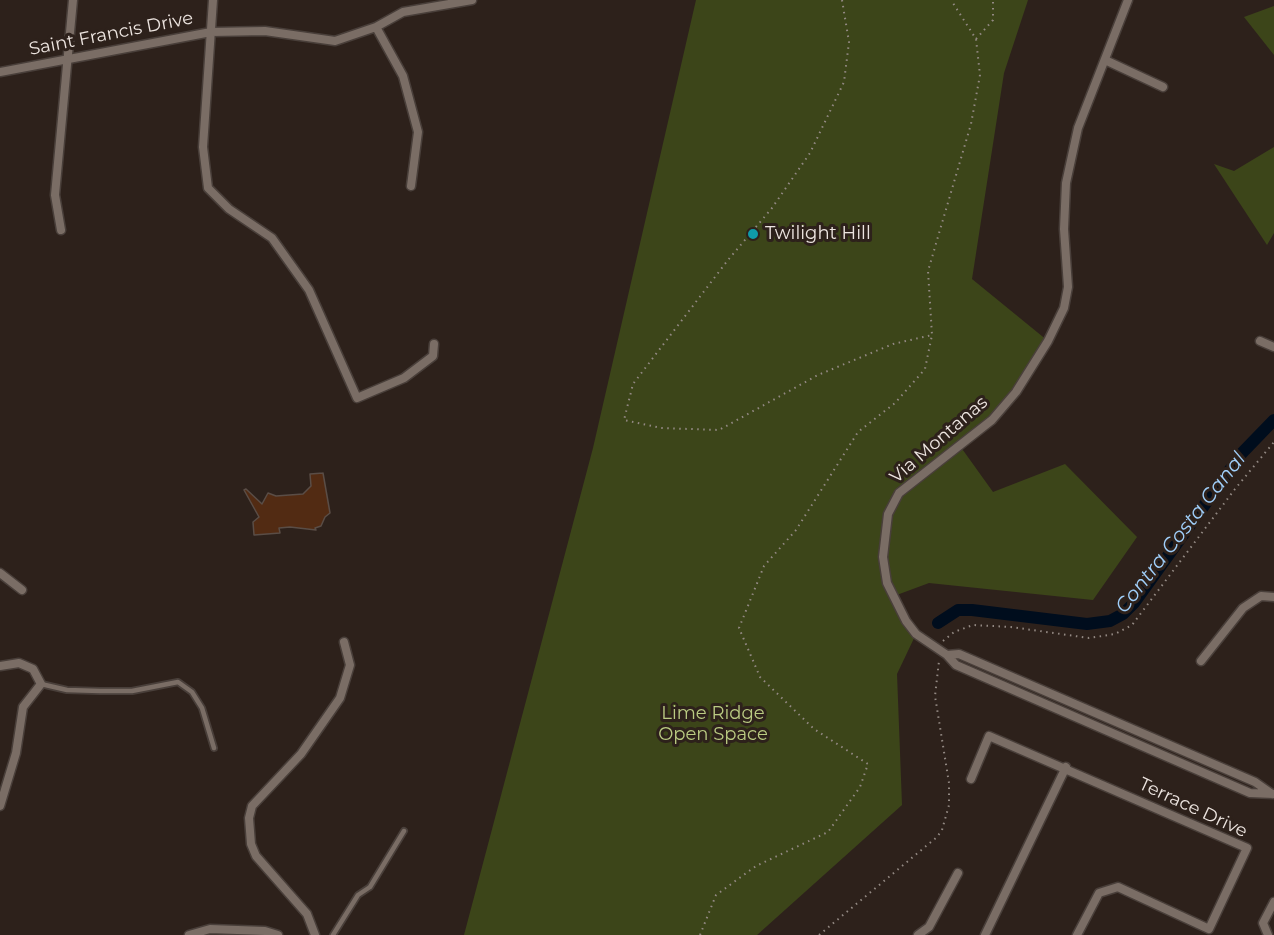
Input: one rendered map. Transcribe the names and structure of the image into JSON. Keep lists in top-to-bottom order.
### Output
{
  "streets": {
    "street": ["Saint Francis Drive", "Via Montanas", "Terrace Drive"]
  },
  "water": ["Contra Costa Canal"],
  "parks": ["Lime Ridge Open Space"],
  "places": ["Twilight Hill"]
}
